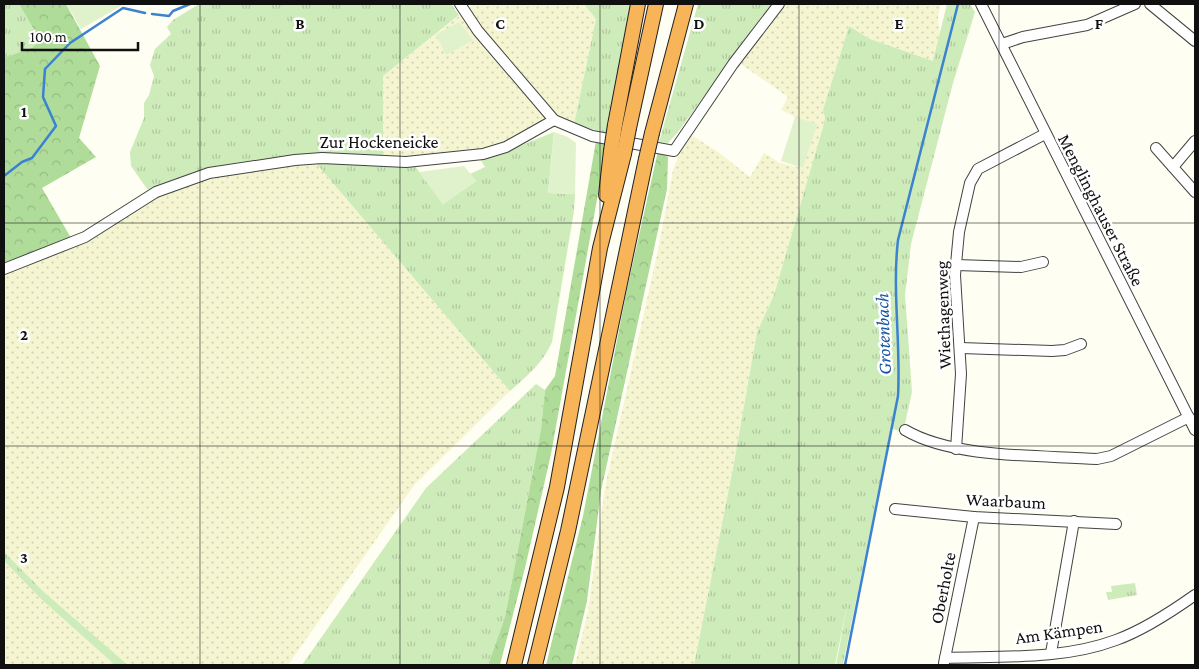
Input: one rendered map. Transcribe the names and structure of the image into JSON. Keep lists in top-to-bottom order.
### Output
{
  "streets": {
    "street": [
      "Zur Hockeneicke",
      "Menglinghauser Straße",
      "Wiethagenweg",
      "Waarbaum",
      "Oberholte",
      "Am Kämpen"
    ]
  },
  "crossings": [
    ["Menglinghauser Straße", "Wiethagenweg"],
    ["Waarbaum", "Oberholte"],
    ["Oberholte", "Am Kämpen"]
  ],
  "water": ["Grotenbach"],
  "scale_bar": "100 m",
  "grid": {
    "columns": [
      "B",
      "C",
      "D",
      "E",
      "F"
    ],
    "rows": ["1", "2", "3"]
  }
}
